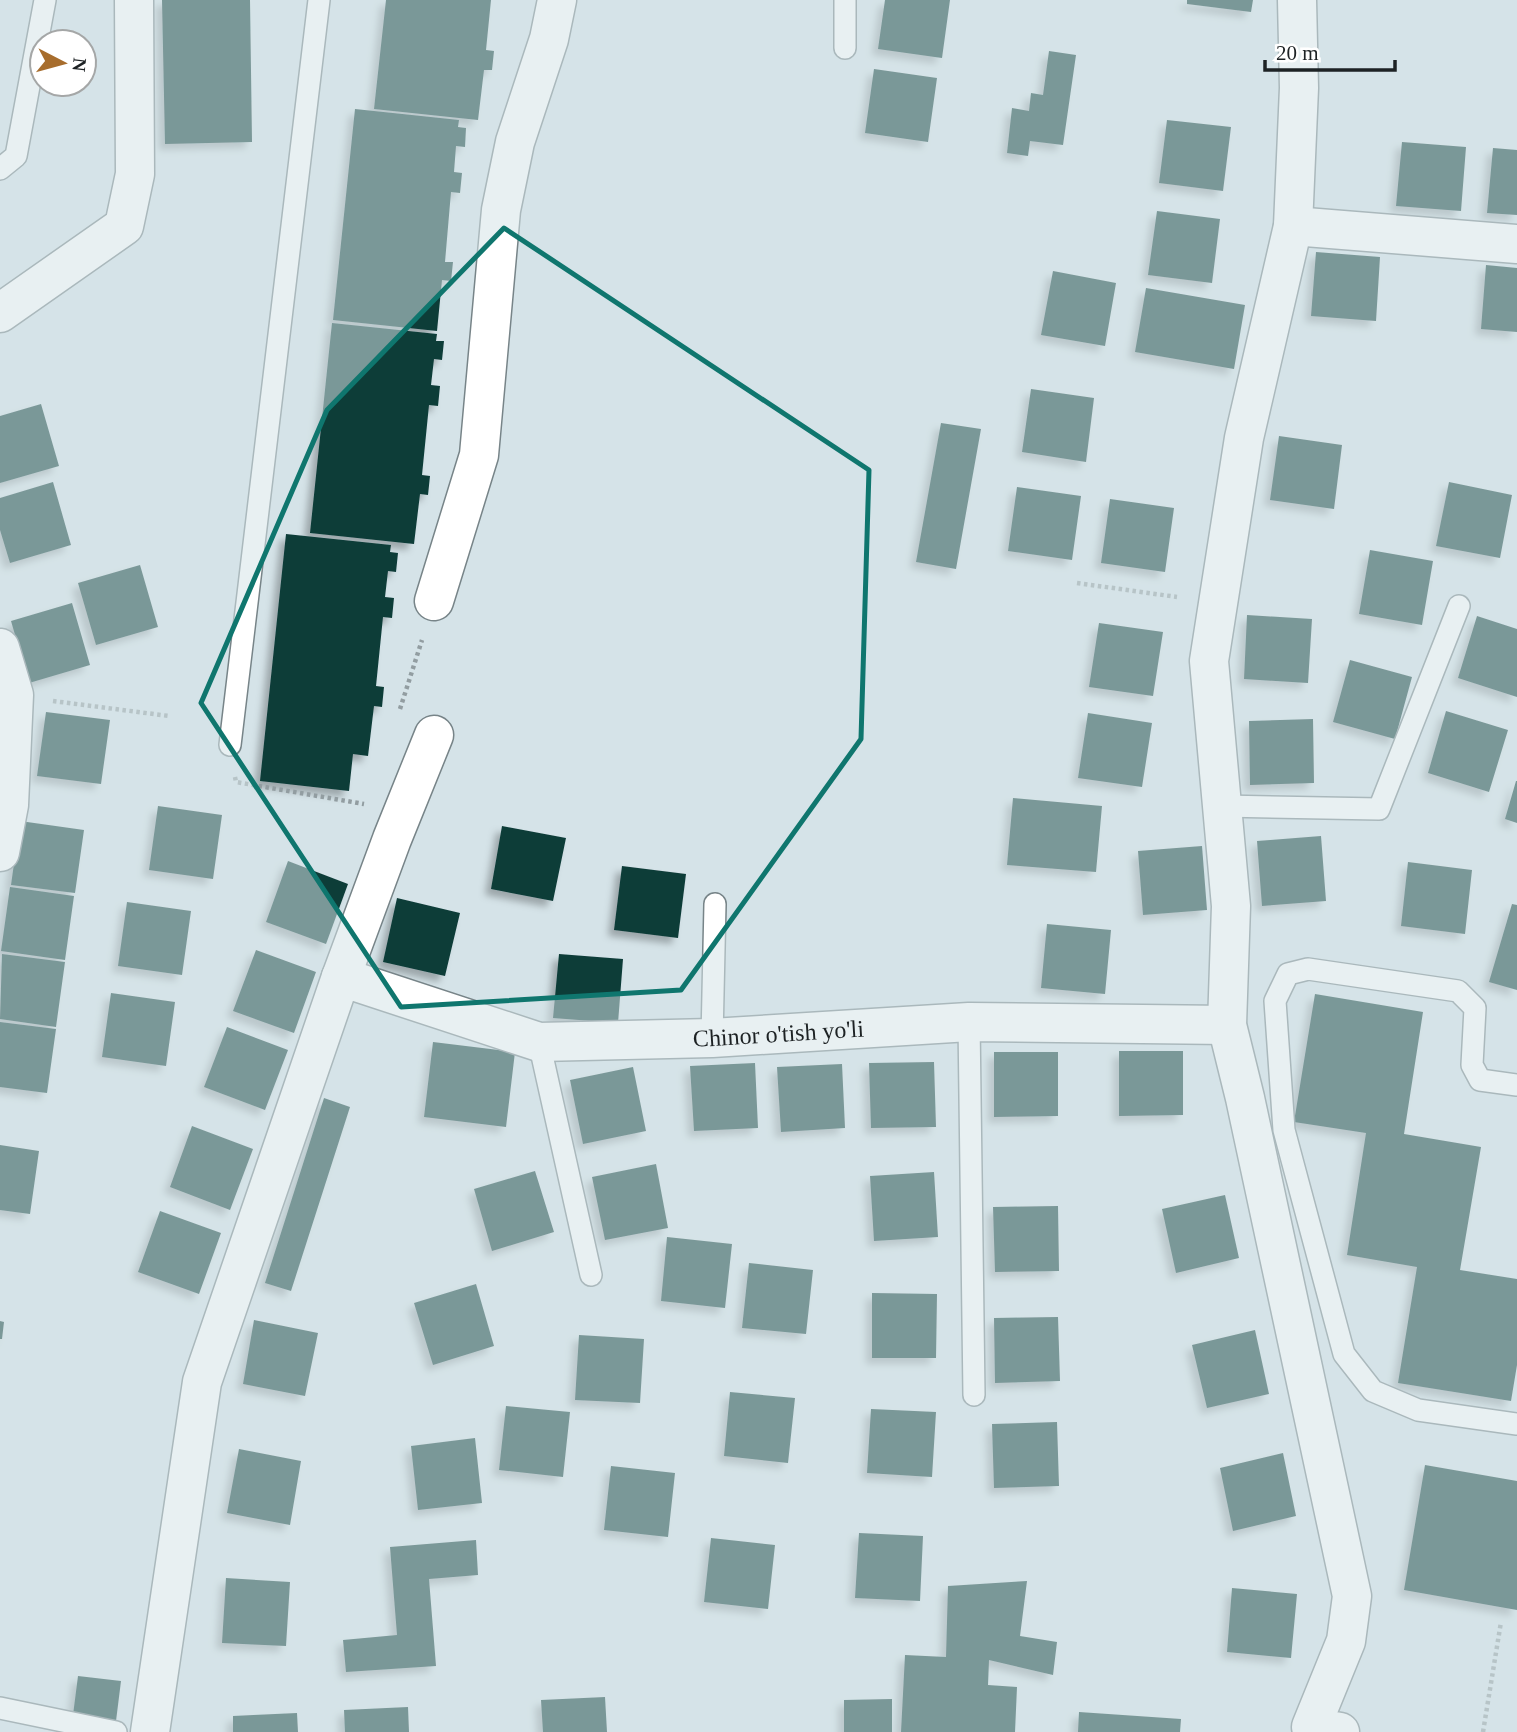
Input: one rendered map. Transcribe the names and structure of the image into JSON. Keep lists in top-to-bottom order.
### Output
{
  "streets": {
    "street": ["Chinor o'tish yo'li"]
  },
  "scale_bar": "20 m",
  "north": "right"
}
